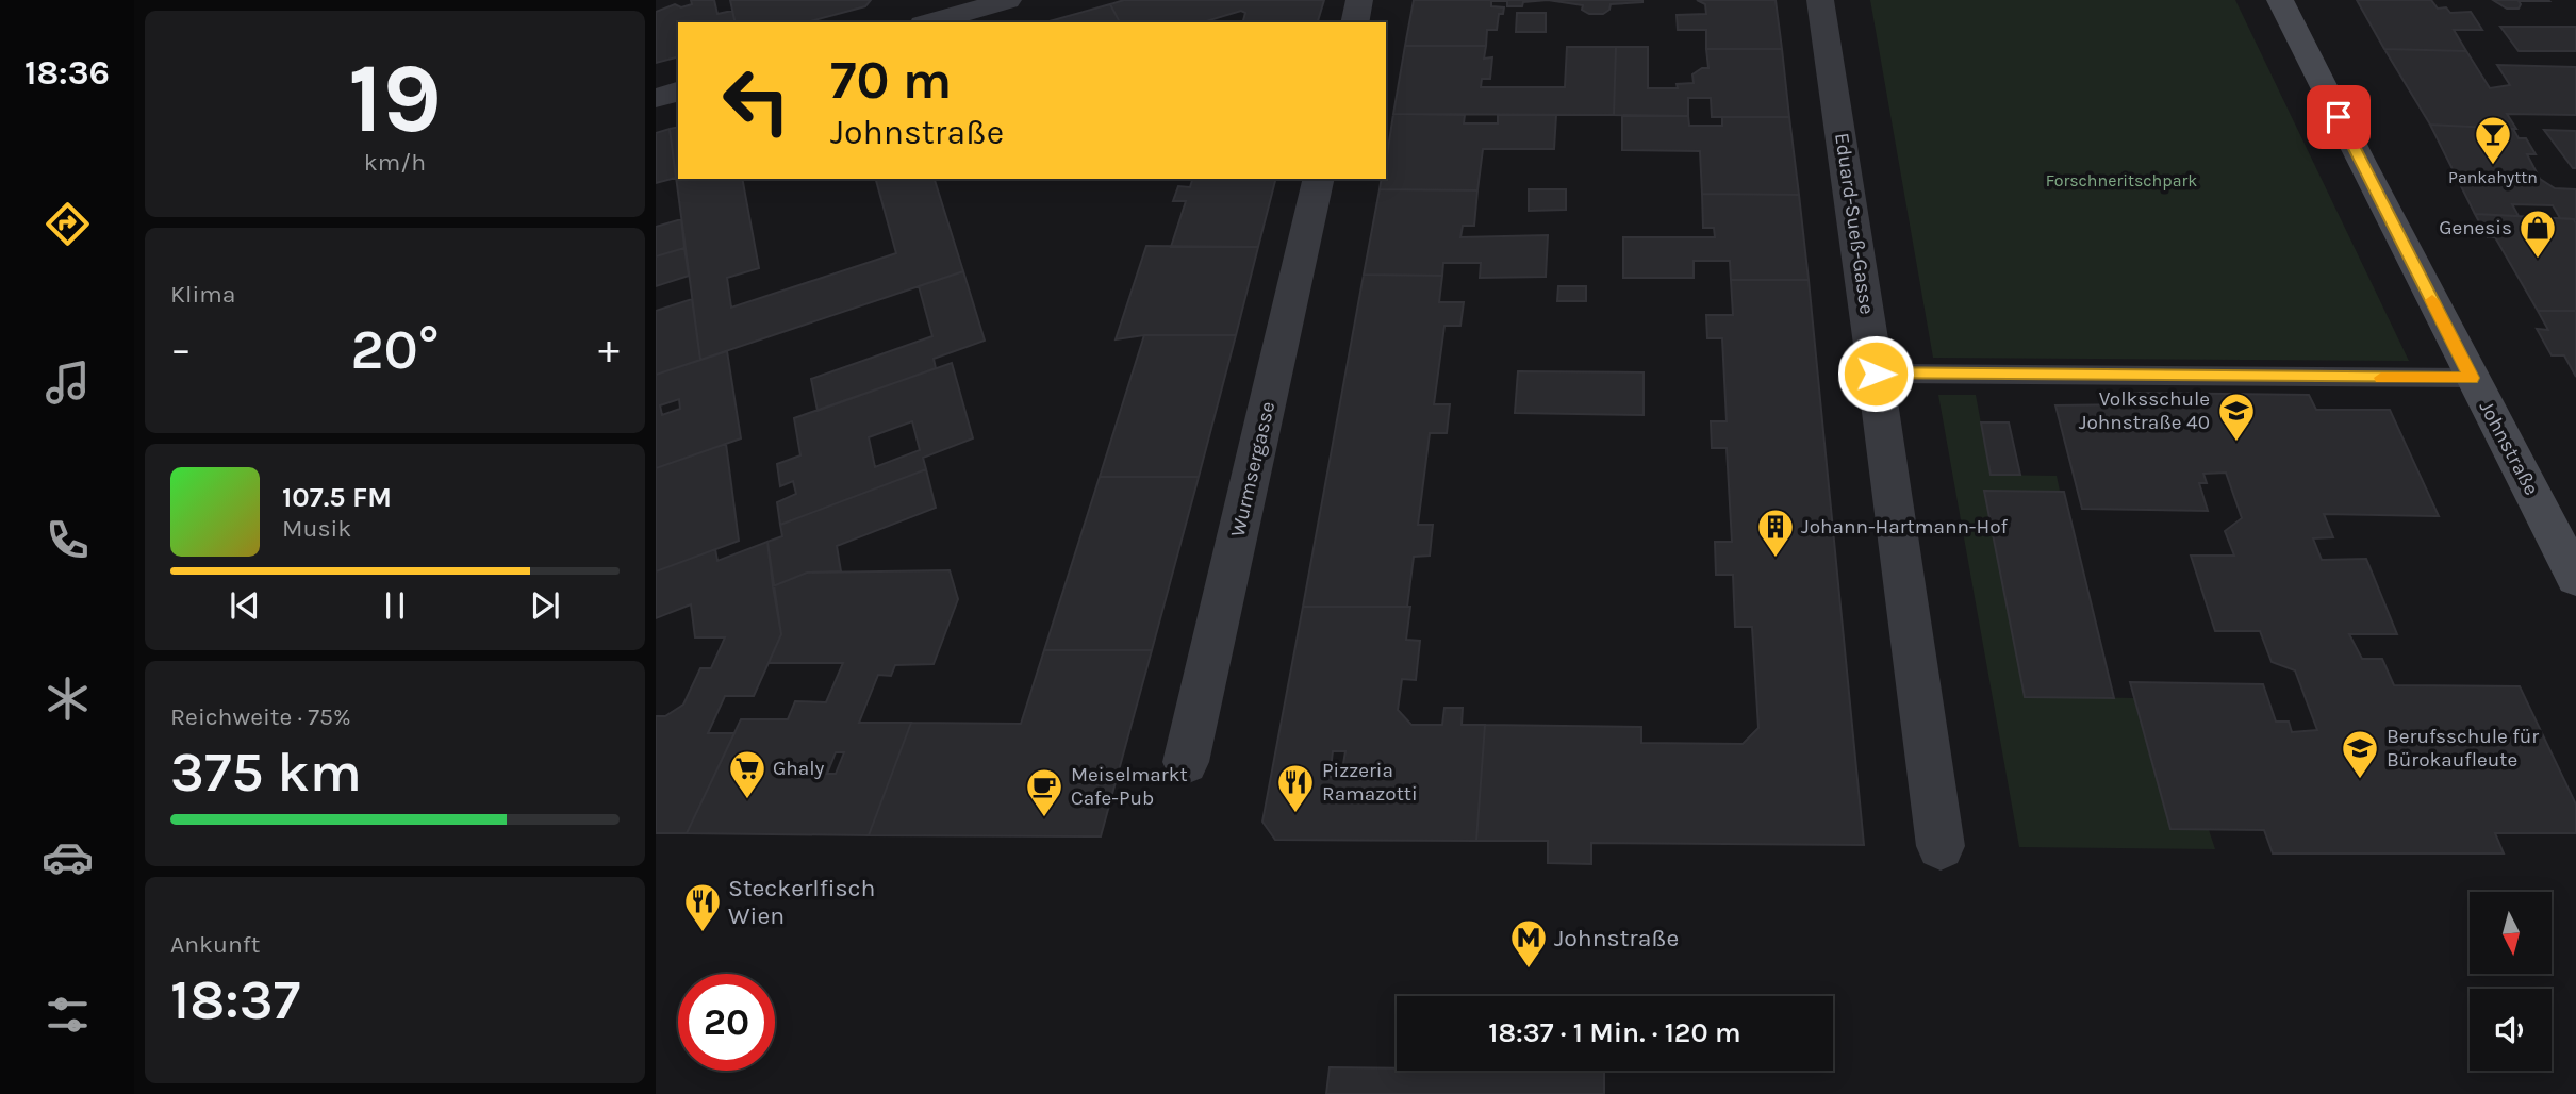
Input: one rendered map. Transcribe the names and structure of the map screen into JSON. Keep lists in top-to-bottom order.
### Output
{
  "streets": {
    "main road": ["Johnstraße"],
    "street": ["Eduard-Sueß-Gasse", "Wurmsergasse"]
  },
  "parks": ["Forschneritschpark"],
  "places": {
    "bar": ["Pankahyttn"],
    "shop": ["Genesis"],
    "school or university": ["Volksschule Johnstraße 40", "Berufsschule für Bürokaufleute"],
    "building": ["Johann-Hartmann-Hof"],
    "supermarket": ["Ghaly"],
    "restaurant": ["Pizzeria Ramazotti", "Steckerlfisch Wien"],
    "cafe": ["Meiselmarkt Cafe-Pub"],
    "metro station": ["Johnstraße"]
  },
  "north": "bottom",
  "page": {
    "tabs": "18:36",
    "tile": [
      ["19", "km/h"],
      "Klima",
      ["Reichweite · 75%", "375 km"],
      ["Ankunft", "18:37"]
    ],
    "turn": ["70 m", "Johnstraße"],
    "heat": ["−", "20°", "+"],
    "song": ["107.5 FM", "Musik"],
    "limit": "20",
    "trip": "18:37 · 1 Min. · 120 m"
  }
}
